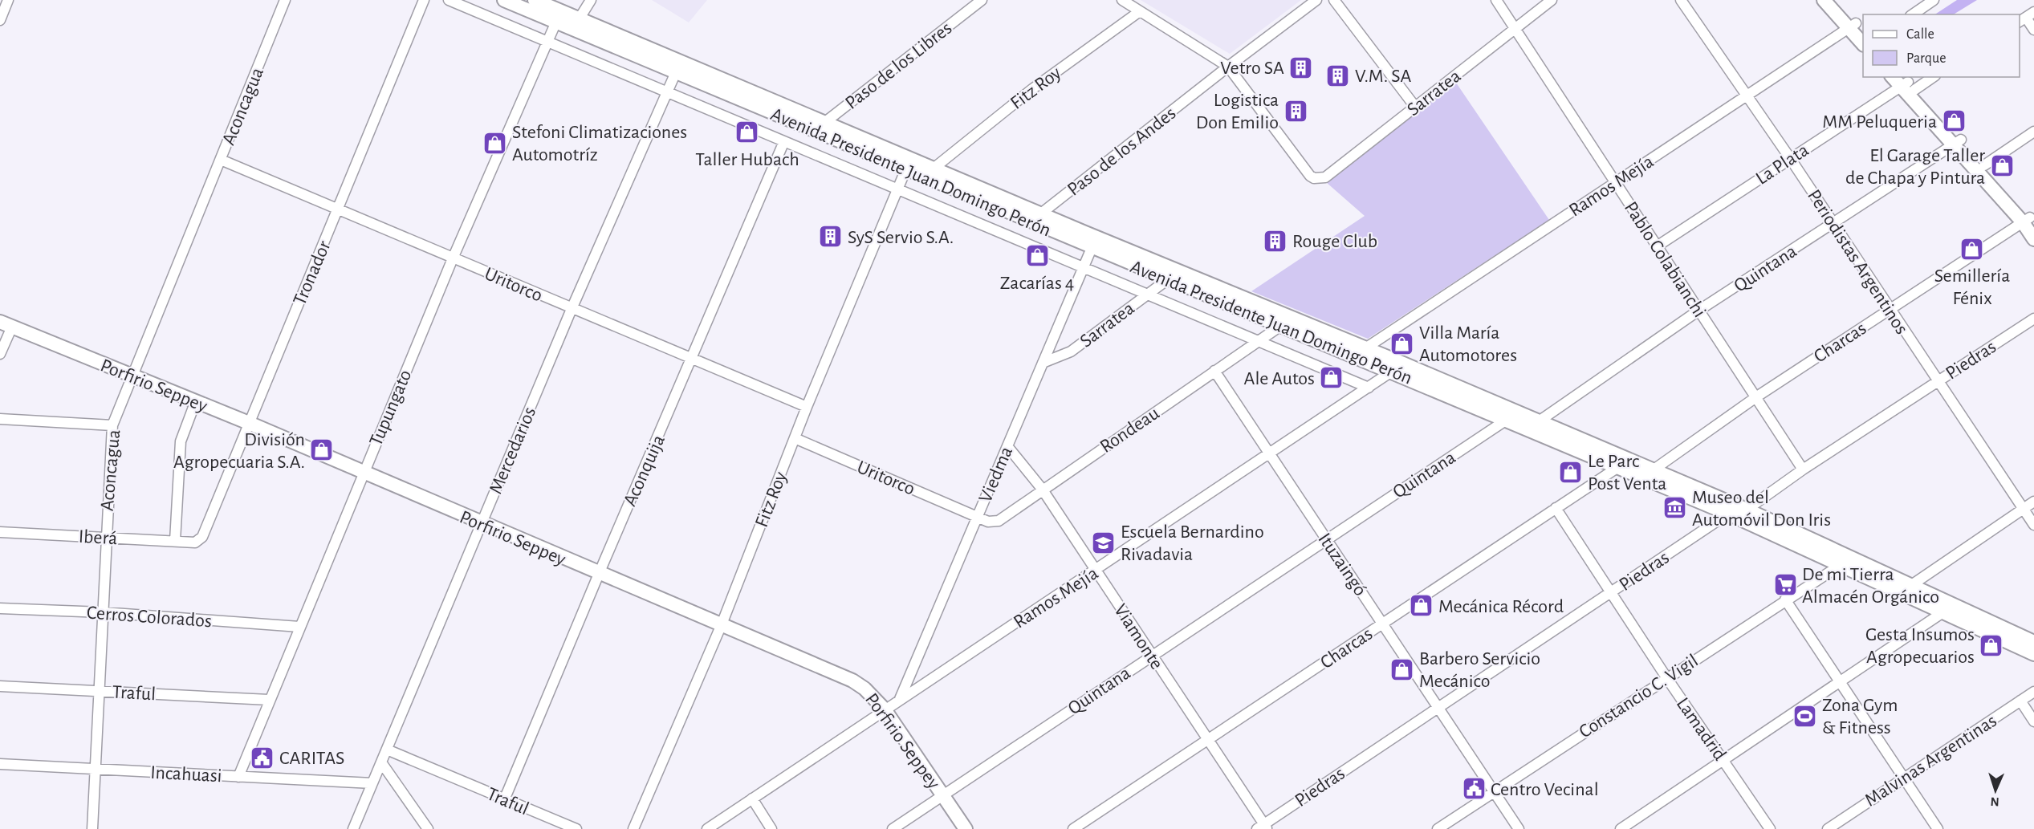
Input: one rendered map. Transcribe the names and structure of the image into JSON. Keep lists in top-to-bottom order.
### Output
{
  "streets": {
    "main road": ["Avenida Presidente Juan Domingo Perón", "Porfirio Seppey"],
    "street": [
      "Paso de los Libres",
      "Fitz Roy",
      "Sarratea",
      "Aconcagua",
      "Paso de los Andes",
      "La Plata",
      "Ramos Mejía",
      "Pablo Colabianchi",
      "Periodistas Argentinos",
      "Quintana",
      "Tronador",
      "Uritorco",
      "Charcas",
      "Piedras",
      "Tupungato",
      "Rondeau",
      "Mercedarios",
      "Aconquija",
      "Viedma",
      "Iberá",
      "Ituzaingó",
      "Cerros Colorados",
      "Viamonte",
      "Traful",
      "Constancio C. Vigil",
      "Lamadrid",
      "Malvinas Argentinas",
      "Incahuasi"
    ]
  },
  "crossings": [
    ["Paso de los Libres", "Avenida Presidente Juan Domingo Perón"],
    ["Fitz Roy", "Avenida Presidente Juan Domingo Perón"],
    ["Fitz Roy", "Uritorco"],
    ["Fitz Roy", "Porfirio Seppey"],
    ["Sarratea", "Paso de los Andes"],
    ["Sarratea", "Avenida Presidente Juan Domingo Perón"],
    ["Sarratea", "Pablo Colabianchi"],
    ["Sarratea", "Viedma"],
    ["Aconcagua", "Uritorco"],
    ["Aconcagua", "Porfirio Seppey"],
    ["Aconcagua", "Iberá"],
    ["Aconcagua", "Cerros Colorados"],
    ["Aconcagua", "Traful"],
    ["Aconcagua", "Incahuasi"],
    ["Paso de los Andes", "Avenida Presidente Juan Domingo Perón"],
    ["La Plata", "Pablo Colabianchi"],
    ["La Plata", "Periodistas Argentinos"],
    ["Avenida Presidente Juan Domingo Perón", "Ramos Mejía"],
    ["Avenida Presidente Juan Domingo Perón", "Quintana"],
    ["Avenida Presidente Juan Domingo Perón", "Charcas"],
    ["Avenida Presidente Juan Domingo Perón", "Piedras"],
    ["Avenida Presidente Juan Domingo Perón", "Tupungato"],
    ["Avenida Presidente Juan Domingo Perón", "Rondeau"],
    ["Avenida Presidente Juan Domingo Perón", "Mercedarios"],
    ["Avenida Presidente Juan Domingo Perón", "Aconquija"],
    ["Avenida Presidente Juan Domingo Perón", "Viedma"],
    ["Avenida Presidente Juan Domingo Perón", "Constancio C. Vigil"],
    ["Ramos Mejía", "Pablo Colabianchi"],
    ["Ramos Mejía", "Periodistas Argentinos"],
    ["Ramos Mejía", "Porfirio Seppey"],
    ["Ramos Mejía", "Viedma"],
    ["Ramos Mejía", "Ituzaingó"],
    ["Ramos Mejía", "Viamonte"],
    ["Pablo Colabianchi", "Quintana"],
    ["Pablo Colabianchi", "Charcas"],
    ["Pablo Colabianchi", "Piedras"],
    ["Periodistas Argentinos", "Quintana"],
    ["Periodistas Argentinos", "Charcas"],
    ["Periodistas Argentinos", "Piedras"],
    ["Quintana", "Porfirio Seppey"],
    ["Quintana", "Ituzaingó"],
    ["Quintana", "Viamonte"],
    ["Tronador", "Uritorco"],
    ["Tronador", "Porfirio Seppey"],
    ["Tronador", "Iberá"],
    ["Uritorco", "Tupungato"],
    ["Uritorco", "Rondeau"],
    ["Uritorco", "Mercedarios"],
    ["Uritorco", "Aconquija"],
    ["Uritorco", "Viedma"],
    ["Charcas", "Ituzaingó"],
    ["Charcas", "Viamonte"],
    ["Charcas", "Lamadrid"],
    ["Piedras", "Ituzaingó"],
    ["Piedras", "Viamonte"],
    ["Piedras", "Lamadrid"],
    ["Porfirio Seppey", "Tupungato"],
    ["Porfirio Seppey", "Mercedarios"],
    ["Porfirio Seppey", "Aconquija"],
    ["Tupungato", "Cerros Colorados"],
    ["Tupungato", "Traful"],
    ["Tupungato", "Incahuasi"],
    ["Rondeau", "Viedma"],
    ["Rondeau", "Ituzaingó"],
    ["Rondeau", "Viamonte"],
    ["Mercedarios", "Traful"],
    ["Mercedarios", "Incahuasi"],
    ["Aconquija", "Traful"],
    ["Viedma", "Viamonte"],
    ["Ituzaingó", "Constancio C. Vigil"],
    ["Constancio C. Vigil", "Lamadrid"]
  ],
  "places": {
    "building": [
      "Vetro SA",
      "V.M. SA",
      "Logistica Don Emilio",
      "SyS Servio S.A.",
      "Rouge Club"
    ],
    "shop": [
      "MM Peluqueria",
      "Taller Hubach",
      "Stefoni Climatizaciones Automotríz",
      "El Garage Taller de Chapa y Pintura",
      "Semillería Fénix",
      "Zacarías 4",
      "Villa María Automotores",
      "Ale Autos",
      "División Agropecuaria S.A.",
      "Le Parc Post Venta",
      "Mecánica Récord",
      "Gesta Insumos Agropecuarios",
      "Barbero Servicio Mecánico"
    ],
    "museum": ["Museo del Automóvil Don Iris"],
    "school or university": ["Escuela Bernardino Rivadavia"],
    "supermarket": ["De mi Tierra Almacén Orgánico"],
    "sports": ["Zona Gym & Fitness"],
    "public building": ["CARITAS", "Centro Vecinal"]
  },
  "legend": ["Calle", "Parque"],
  "north": "bottom"
}
